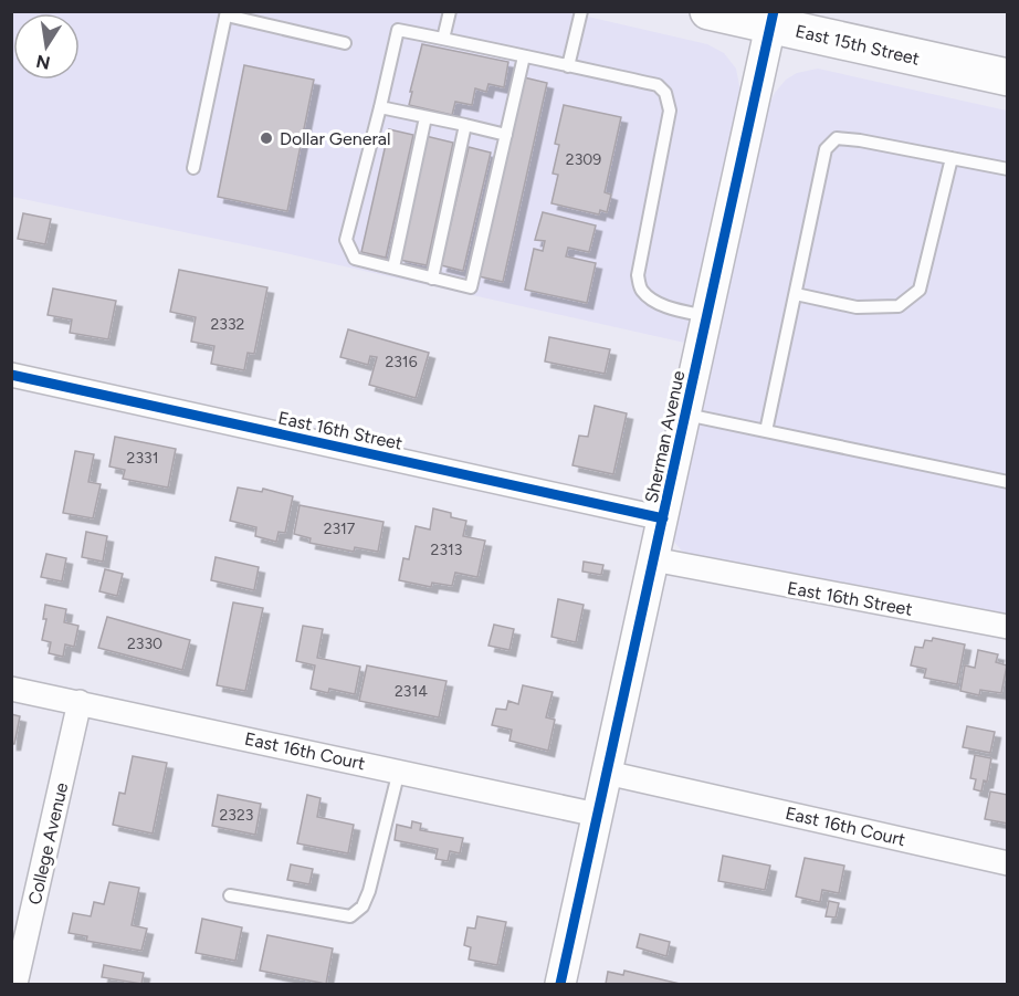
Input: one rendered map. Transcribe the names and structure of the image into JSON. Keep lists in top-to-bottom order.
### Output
{
  "streets": {
    "main road": ["East 15th Street"],
    "street": [
      "East 16th Street",
      "Sherman Avenue",
      "East 16th Court",
      "College Avenue"
    ]
  },
  "crossings": [
    ["East 15th Street", "Sherman Avenue"],
    ["East 16th Street", "Sherman Avenue"],
    ["Sherman Avenue", "East 16th Court"],
    ["East 16th Court", "College Avenue"]
  ],
  "places": ["Dollar General"],
  "house_numbers": [
    "2309",
    "2332",
    "2316",
    "2331",
    "2317",
    "2313",
    "2330",
    "2314",
    "2323"
  ],
  "north": "bottom"
}
